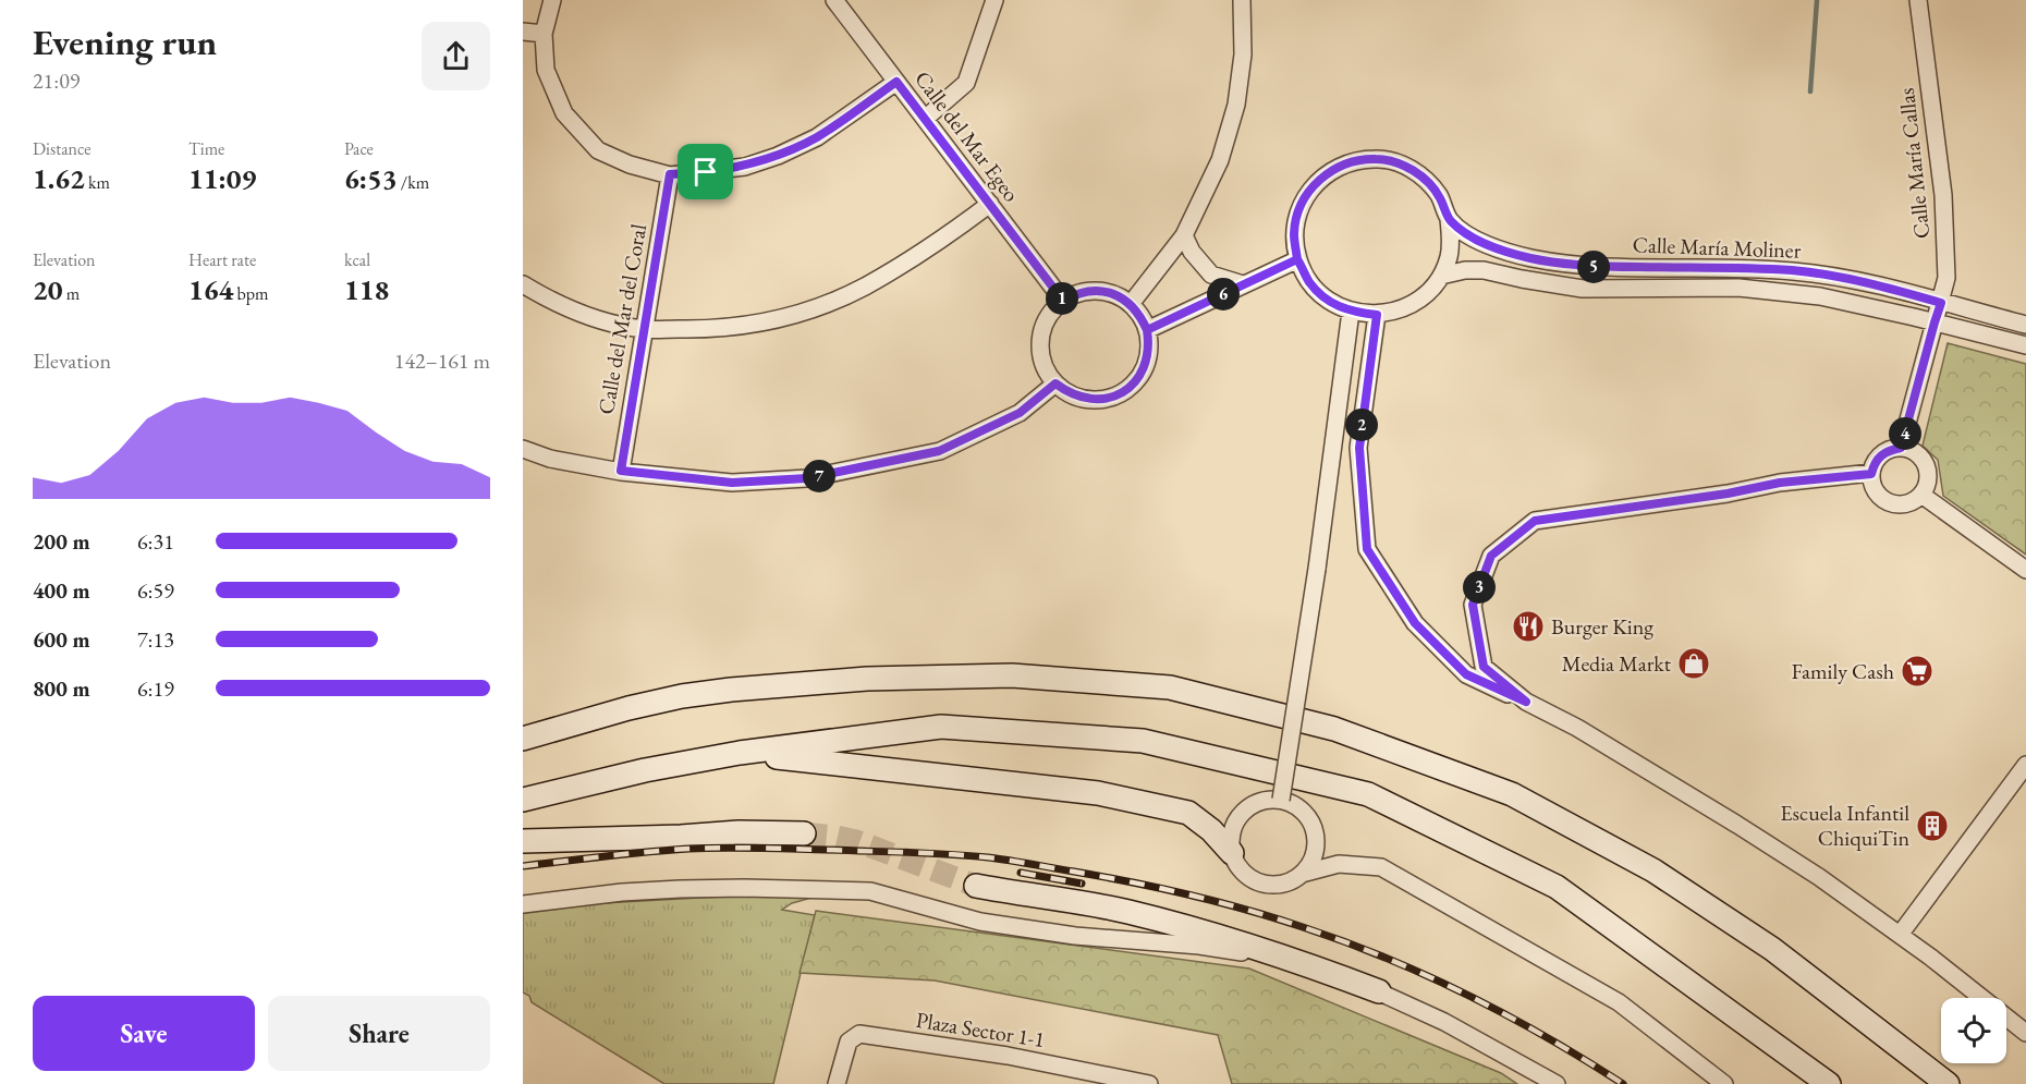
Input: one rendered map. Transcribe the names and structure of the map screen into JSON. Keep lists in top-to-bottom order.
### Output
{
  "streets": {
    "street": [
      "Calle del Mar Egeo",
      "Calle María Callas",
      "Calle María Moliner",
      "Calle del Mar del Coral",
      "Plaza Sector 1-1"
    ]
  },
  "crossings": [
    ["Calle María Callas", "Calle María Moliner"]
  ],
  "places": {
    "restaurant": ["Burger King"],
    "shop": ["Media Markt"],
    "supermarket": ["Family Cash"],
    "building": ["Escuela Infantil ChiquiTin"]
  },
  "page": {
    "heading": ["Evening run", "21:09"],
    "stats": [
      ["Distance", "1.62 km"],
      ["Time", "11:09"],
      ["Pace", "6:53 /km"],
      ["Elevation", "20 m"],
      ["Heart rate", "164 bpm"],
      ["kcal", "118"]
    ],
    "pins": [
      "5",
      "6",
      "1",
      "2",
      "4",
      "7",
      "3"
    ],
    "chart": ["Elevation", "142–161 m"],
    "list": [
      {
        "name": "200 m",
        "note": "6:31"
      },
      {
        "name": "400 m",
        "note": "6:59"
      },
      {
        "name": "600 m",
        "note": "7:13"
      },
      {
        "name": "800 m",
        "note": "6:19"
      }
    ],
    "buttons": ["Save", "Share"]
  }
}
